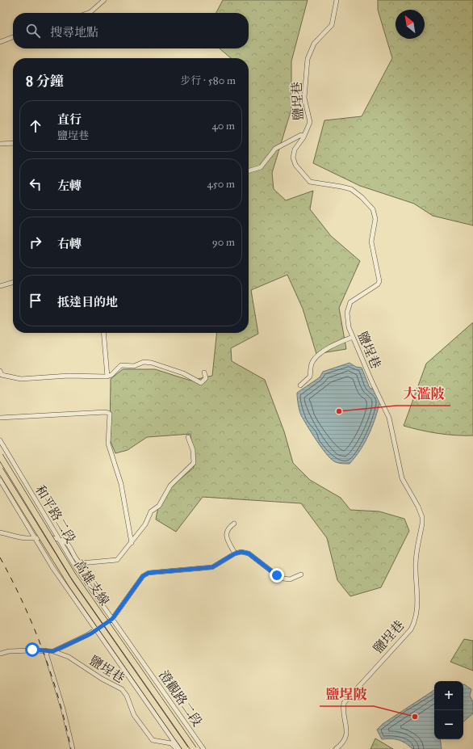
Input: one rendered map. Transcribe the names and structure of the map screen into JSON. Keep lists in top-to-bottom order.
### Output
{
  "streets": {
    "highway": ["高雄支線"],
    "street": ["鹽埕巷", "和平路二段", "澄觀路二段"]
  },
  "crossings": [
    ["和平路二段", "澄觀路二段"]
  ],
  "places": ["大濫陂", "鹽埕陂"],
  "north": "top left",
  "page": {
    "search": "搜尋地點",
    "heading": ["8 分鐘", "步行 · 580 m"],
    "list": [
      ["直行", "鹽埕巷", "40 m"],
      ["左轉", "450 m"],
      ["右轉", "90 m"],
      "抵達目的地"
    ],
    "map_buttons": ["+", "−"]
  }
}
